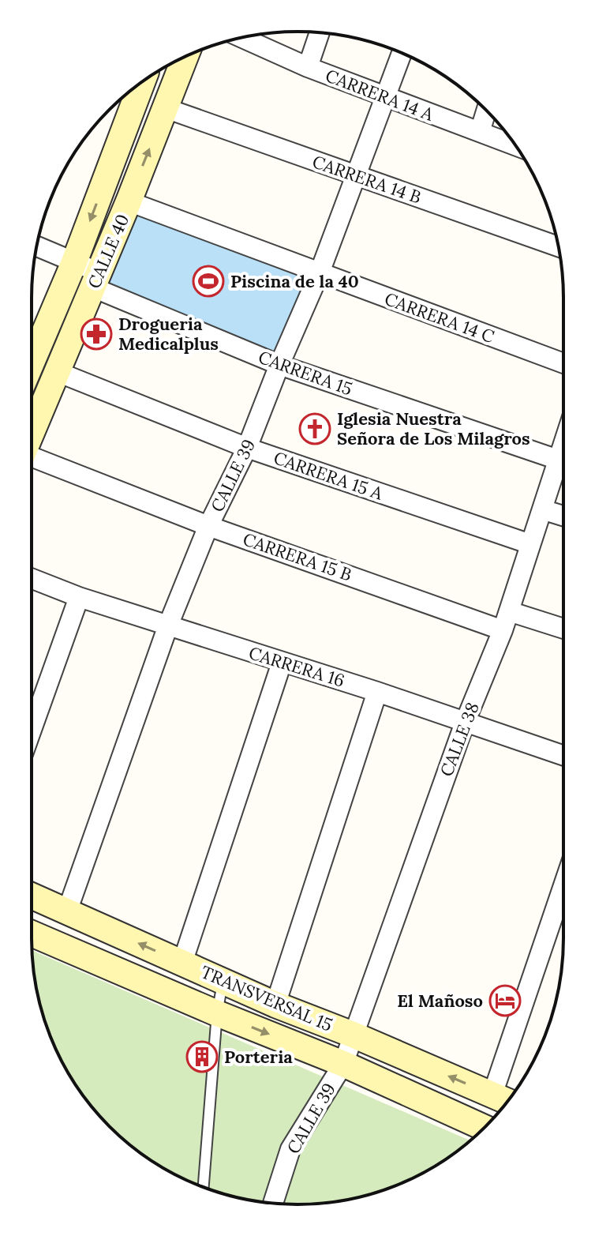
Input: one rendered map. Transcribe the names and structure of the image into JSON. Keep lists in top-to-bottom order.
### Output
{
  "streets": {
    "street": [
      "CARRERA 14 A",
      "CARRERA 14 B",
      "CALLE 40",
      "CARRERA 14 C",
      "CARRERA 15",
      "CALLE 39",
      "CARRERA 15 A",
      "CARRERA 15 B",
      "CARRERA 16",
      "CALLE 38",
      "TRANSVERSAL 15"
    ]
  },
  "crossings": [
    ["CARRERA 14 A", "CALLE 39"],
    ["CARRERA 14 B", "CALLE 40"],
    ["CARRERA 14 B", "CALLE 39"],
    ["CALLE 40", "CARRERA 14 C"],
    ["CALLE 40", "CARRERA 15"],
    ["CALLE 40", "CARRERA 15 A"],
    ["CARRERA 14 C", "CALLE 39"],
    ["CARRERA 15", "CALLE 39"],
    ["CARRERA 15", "CALLE 38"],
    ["CALLE 39", "CARRERA 15 A"],
    ["CALLE 39", "CARRERA 15 B"],
    ["CALLE 39", "CARRERA 16"],
    ["CALLE 39", "CALLE 38"],
    ["CALLE 39", "TRANSVERSAL 15"],
    ["CARRERA 15 A", "CALLE 38"],
    ["CARRERA 15 B", "CALLE 38"],
    ["CARRERA 16", "CALLE 38"],
    ["CALLE 38", "TRANSVERSAL 15"]
  ],
  "places": {
    "sports": ["Piscina de la 40"],
    "pharmacy": ["Drogueria Medicalplus"],
    "church": ["Iglesia Nuestra Señora de Los Milagros"],
    "hotel": ["El Mañoso"],
    "building": ["Porteria"]
  }
}
